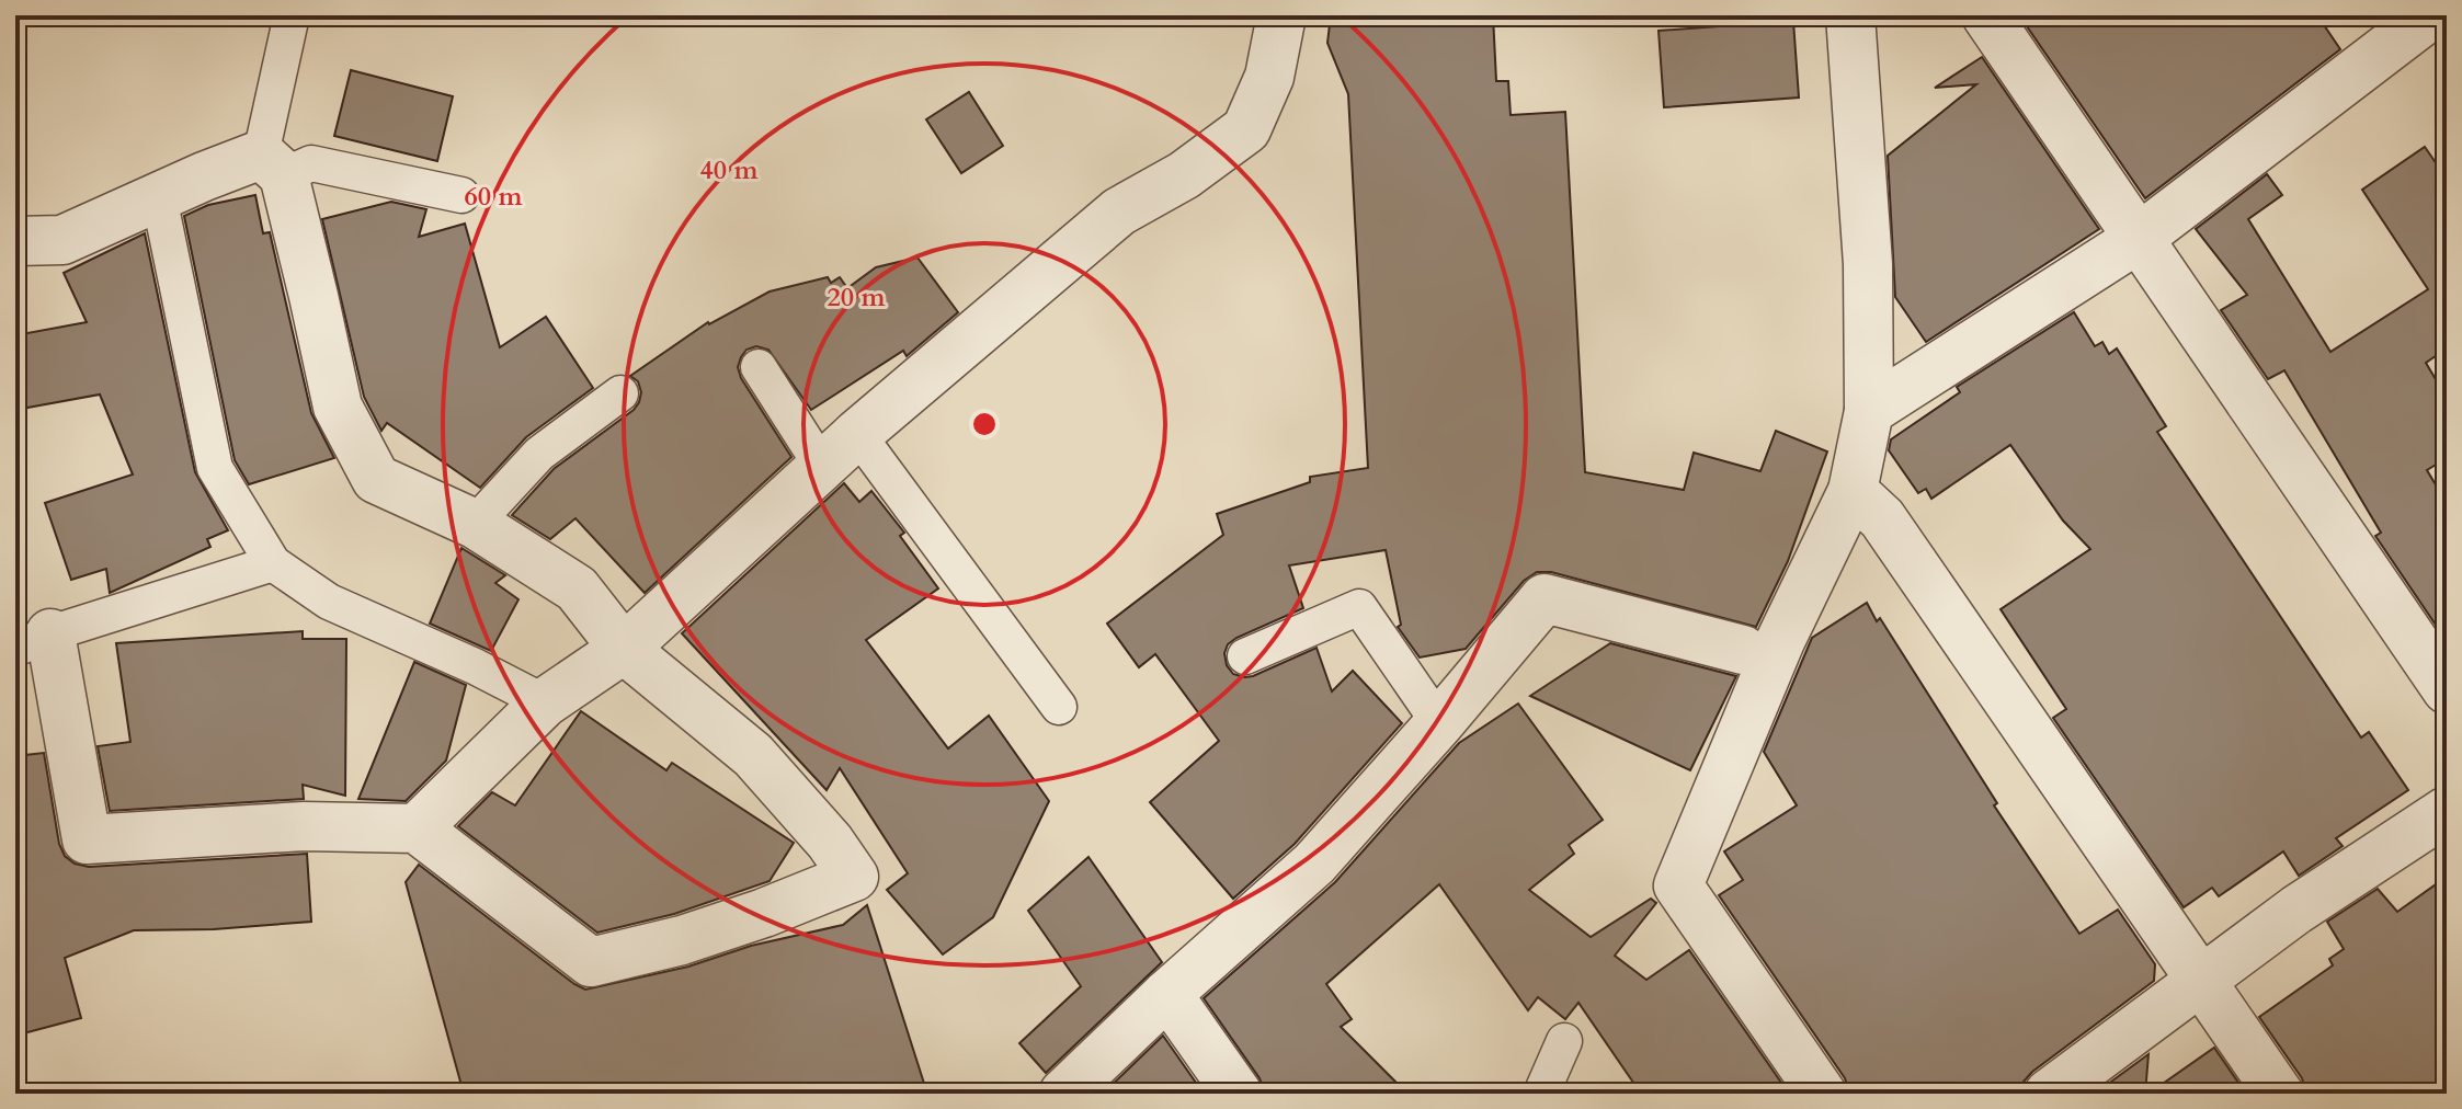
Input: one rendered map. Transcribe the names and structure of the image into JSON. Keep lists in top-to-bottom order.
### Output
{
  "rings": ["40 m", "60 m", "20 m"]
}
